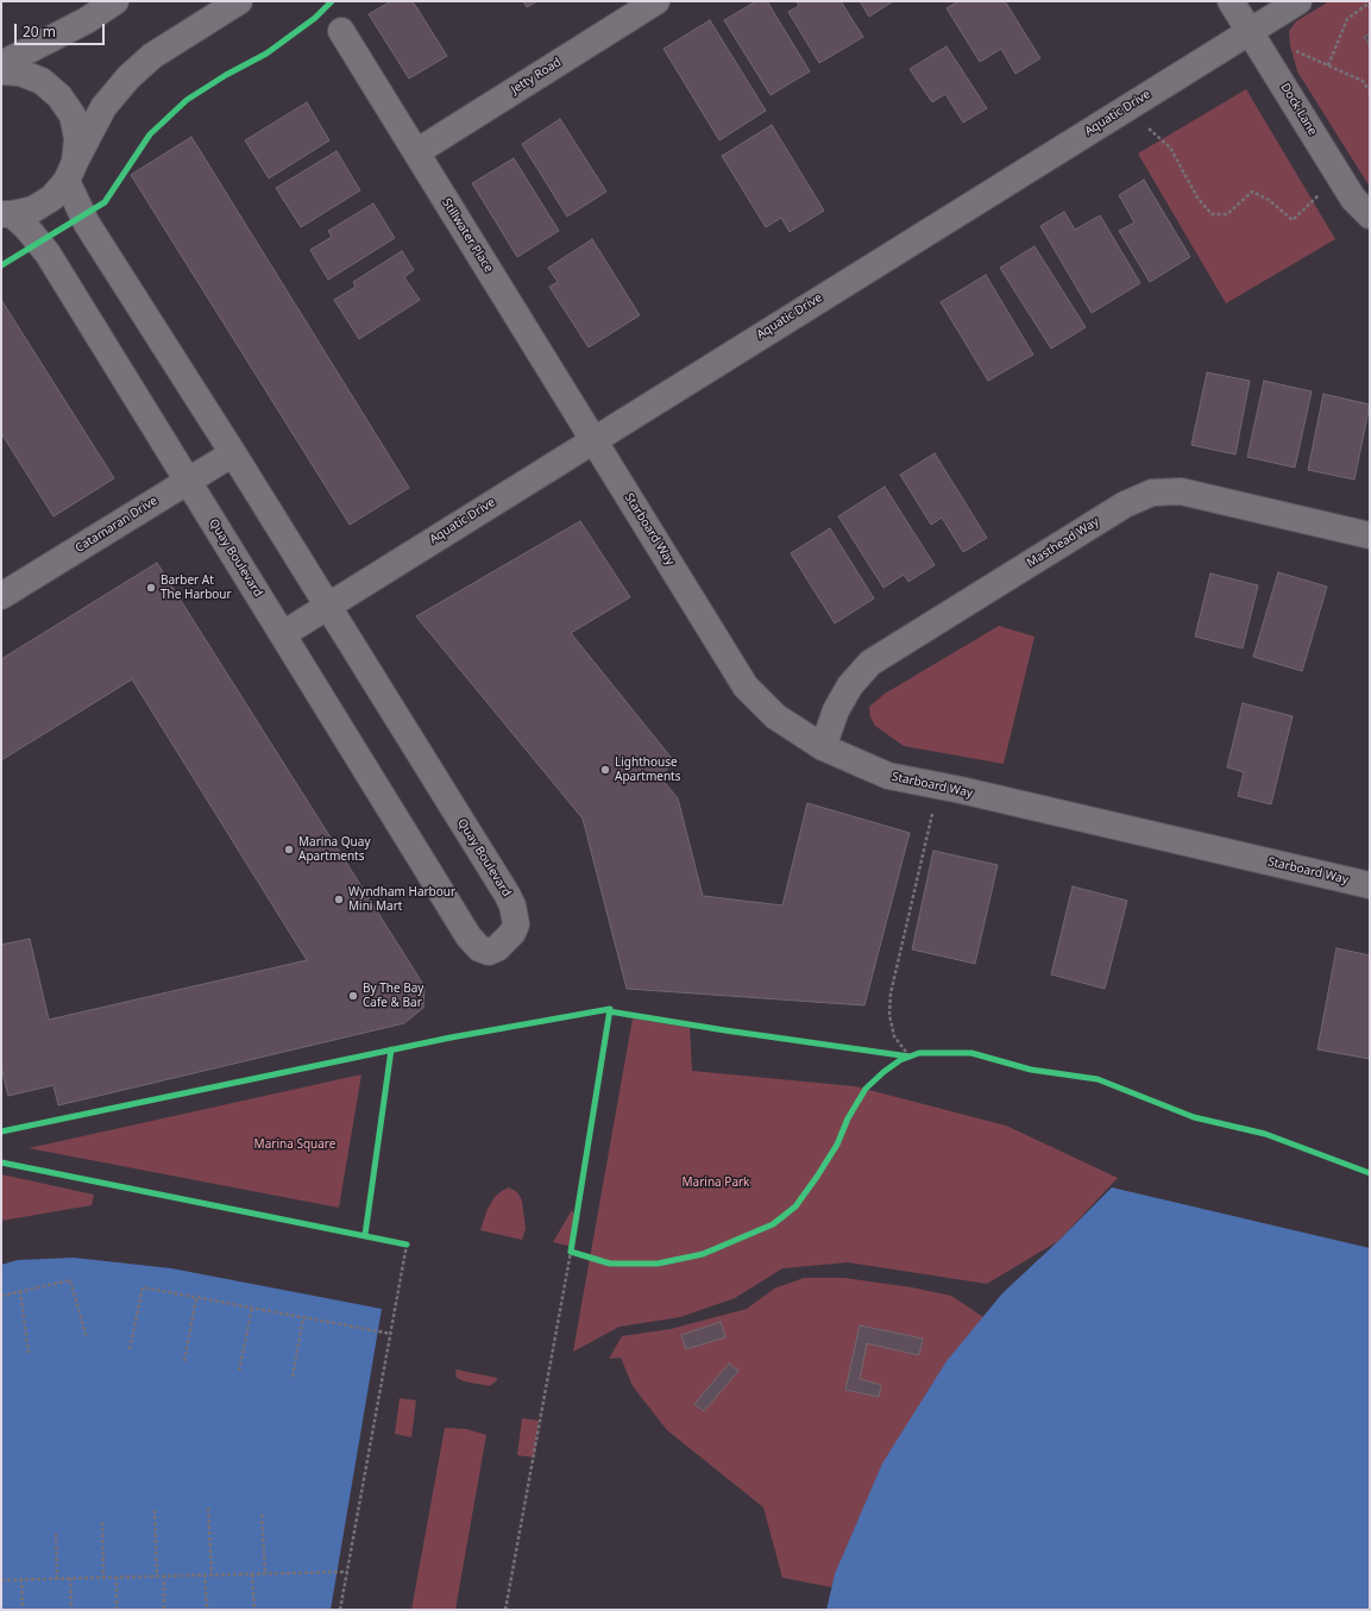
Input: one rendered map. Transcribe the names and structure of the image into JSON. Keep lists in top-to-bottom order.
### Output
{
  "streets": {
    "street": [
      "Jetty Road",
      "Dock Lane",
      "Aquatic Drive",
      "Stillwater Place",
      "Catamaran Drive",
      "Starboard Way",
      "Masthead Way",
      "Quay Boulevard"
    ]
  },
  "crossings": [
    ["Jetty Road", "Stillwater Place"],
    ["Dock Lane", "Aquatic Drive"],
    ["Aquatic Drive", "Stillwater Place"],
    ["Aquatic Drive", "Starboard Way"],
    ["Aquatic Drive", "Quay Boulevard"],
    ["Stillwater Place", "Starboard Way"],
    ["Catamaran Drive", "Quay Boulevard"],
    ["Starboard Way", "Masthead Way"]
  ],
  "parks": ["Marina Square", "Marina Park"],
  "places": [
    "Barber At The Harbour",
    "Lighthouse Apartments",
    "Marina Quay Apartments",
    "Wyndham Harbour Mini Mart",
    "By The Bay Cafe & Bar"
  ],
  "scale_bar": "20 m"
}
